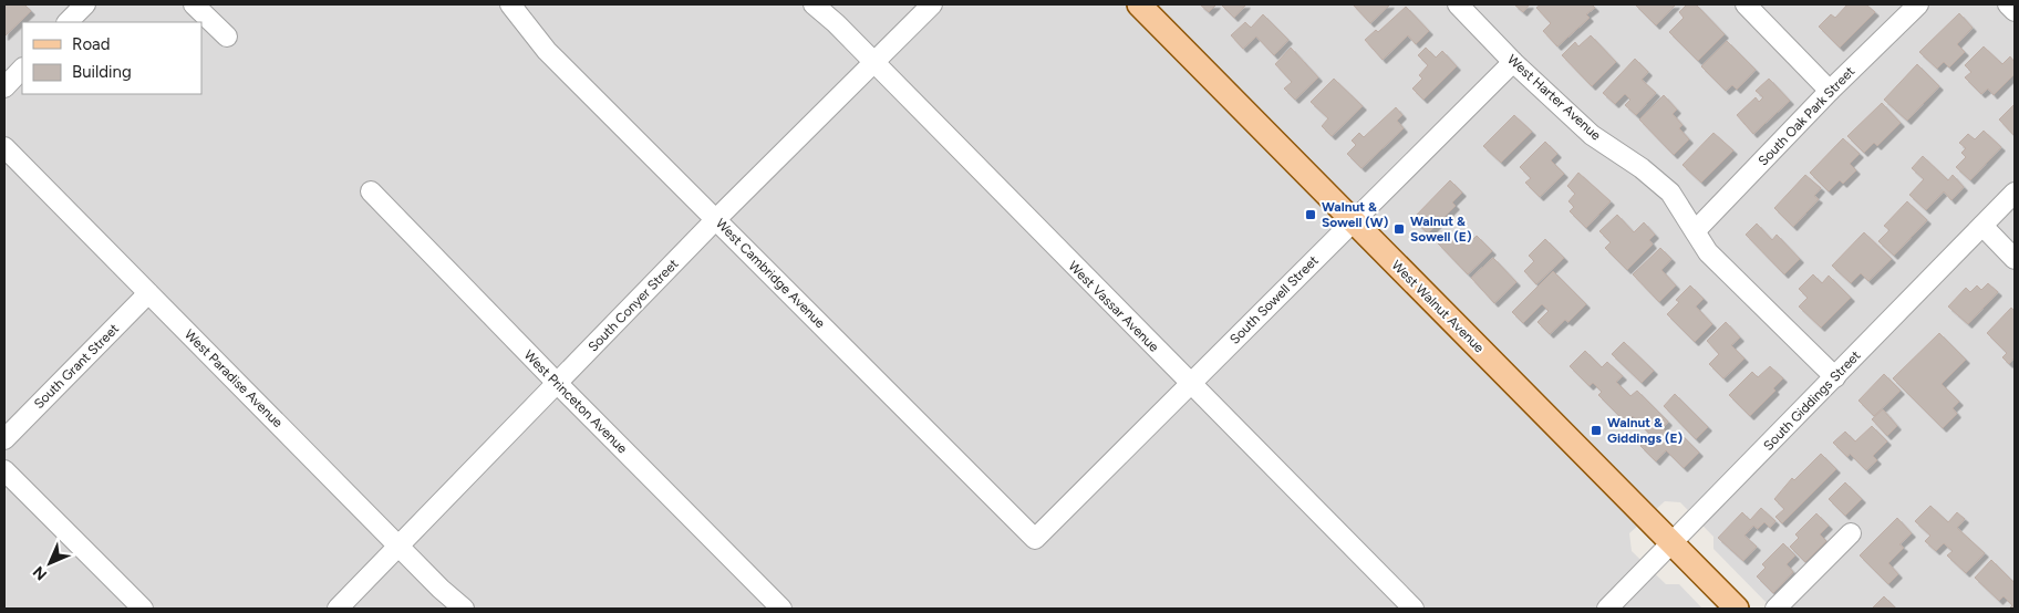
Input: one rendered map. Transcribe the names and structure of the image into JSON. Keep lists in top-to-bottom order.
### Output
{
  "streets": {
    "main road": ["West Walnut Avenue"],
    "street": [
      "West Harter Avenue",
      "South Oak Park Street",
      "West Cambridge Avenue",
      "South Sowell Street",
      "South Conyer Street",
      "West Vassar Avenue",
      "South Grant Street",
      "West Paradise Avenue",
      "South Giddings Street",
      "West Princeton Avenue"
    ]
  },
  "crossings": [
    ["West Harter Avenue", "South Oak Park Street"],
    ["West Harter Avenue", "South Sowell Street"],
    ["West Harter Avenue", "South Giddings Street"],
    ["West Cambridge Avenue", "South Sowell Street"],
    ["West Cambridge Avenue", "South Conyer Street"],
    ["South Sowell Street", "West Vassar Avenue"],
    ["South Sowell Street", "West Walnut Avenue"],
    ["South Conyer Street", "West Vassar Avenue"],
    ["South Conyer Street", "West Paradise Avenue"],
    ["South Conyer Street", "West Princeton Avenue"],
    ["West Walnut Avenue", "South Giddings Street"],
    ["South Grant Street", "West Paradise Avenue"]
  ],
  "places": {
    "transit": ["Walnut & Sowell (W)", "Walnut & Sowell (E)", "Walnut & Giddings (E)"]
  },
  "legend": ["Road", "Building"],
  "north": "bottom left"
}
